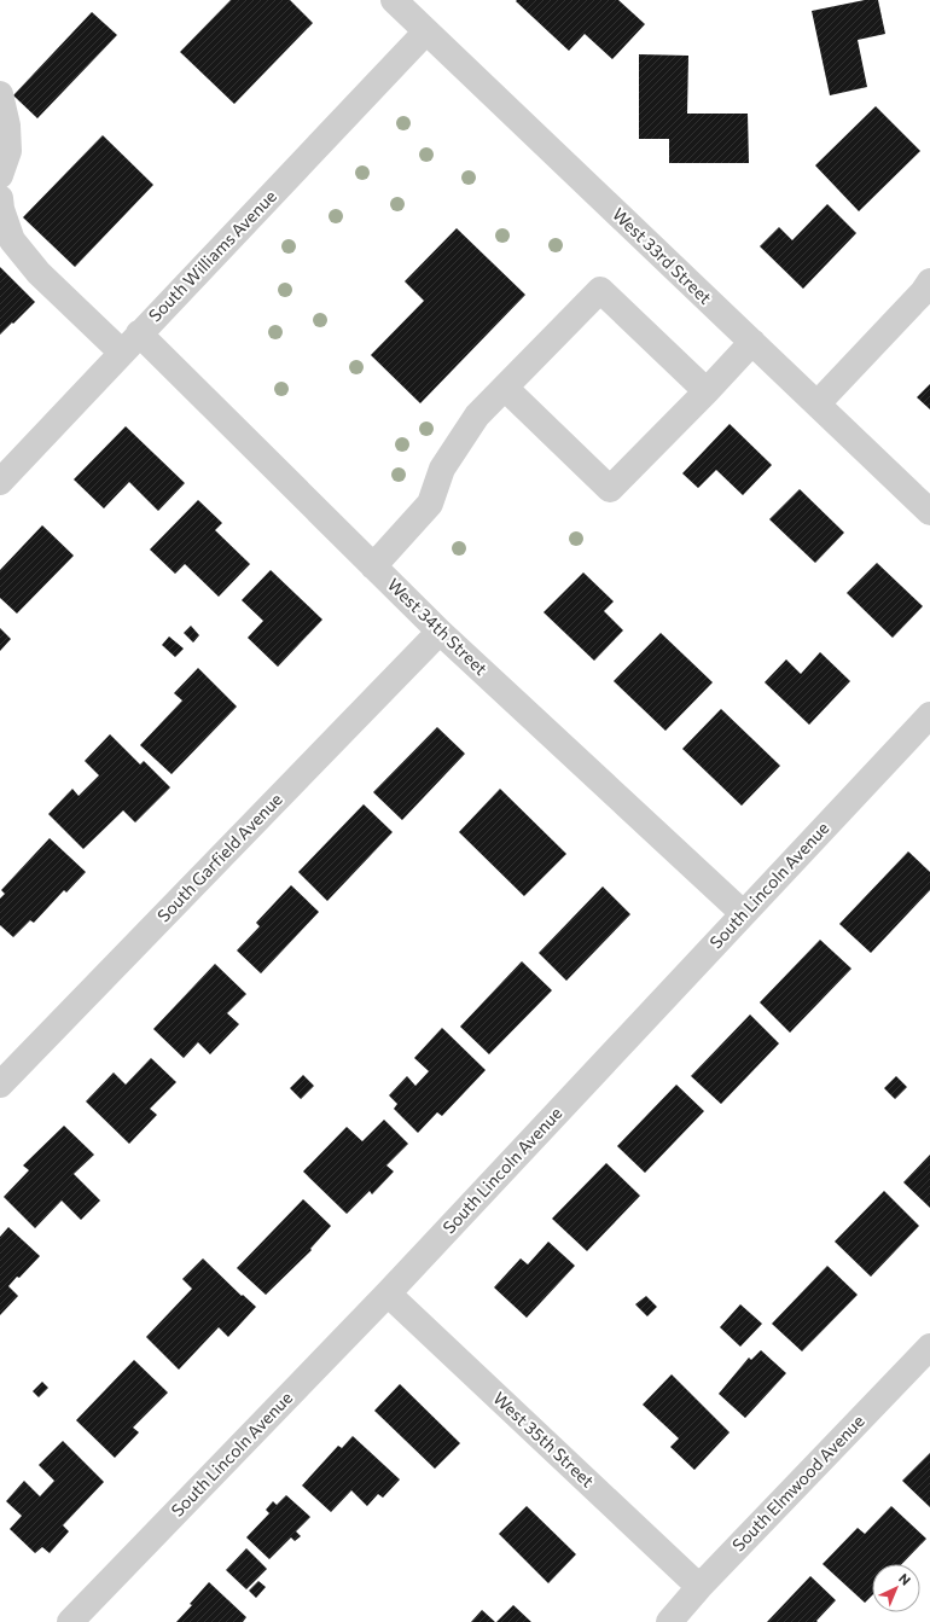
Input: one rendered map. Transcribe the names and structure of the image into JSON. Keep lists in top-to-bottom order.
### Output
{
  "streets": {
    "street": [
      "South Williams Avenue",
      "West 33rd Street",
      "West 34th Street",
      "South Garfield Avenue",
      "South Lincoln Avenue",
      "West 35th Street",
      "South Elmwood Avenue"
    ]
  },
  "crossings": [
    ["South Williams Avenue", "West 33rd Street"],
    ["South Williams Avenue", "West 34th Street"],
    ["West 34th Street", "South Garfield Avenue"],
    ["West 34th Street", "South Lincoln Avenue"],
    ["South Lincoln Avenue", "West 35th Street"],
    ["West 35th Street", "South Elmwood Avenue"]
  ],
  "north": "top right"
}
